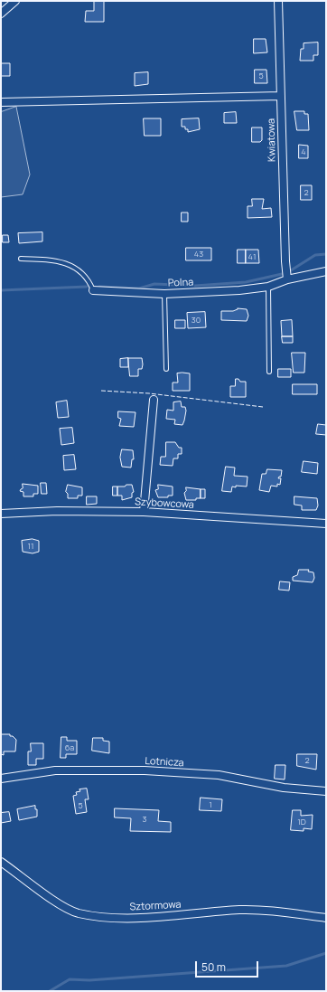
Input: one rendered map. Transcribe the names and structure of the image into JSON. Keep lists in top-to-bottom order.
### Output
{
  "streets": {
    "street": [
      "Kwiatowa",
      "Polna",
      "Szybowcowa",
      "Lotnicza",
      "Sztormowa"
    ]
  },
  "crossings": [
    ["Kwiatowa", "Polna"]
  ],
  "house_numbers": [
    "5",
    "4",
    "2",
    "43",
    "41",
    "30",
    "11",
    "6a",
    "2",
    "1",
    "5",
    "3",
    "1D"
  ],
  "scale_bar": "50 m"
}
